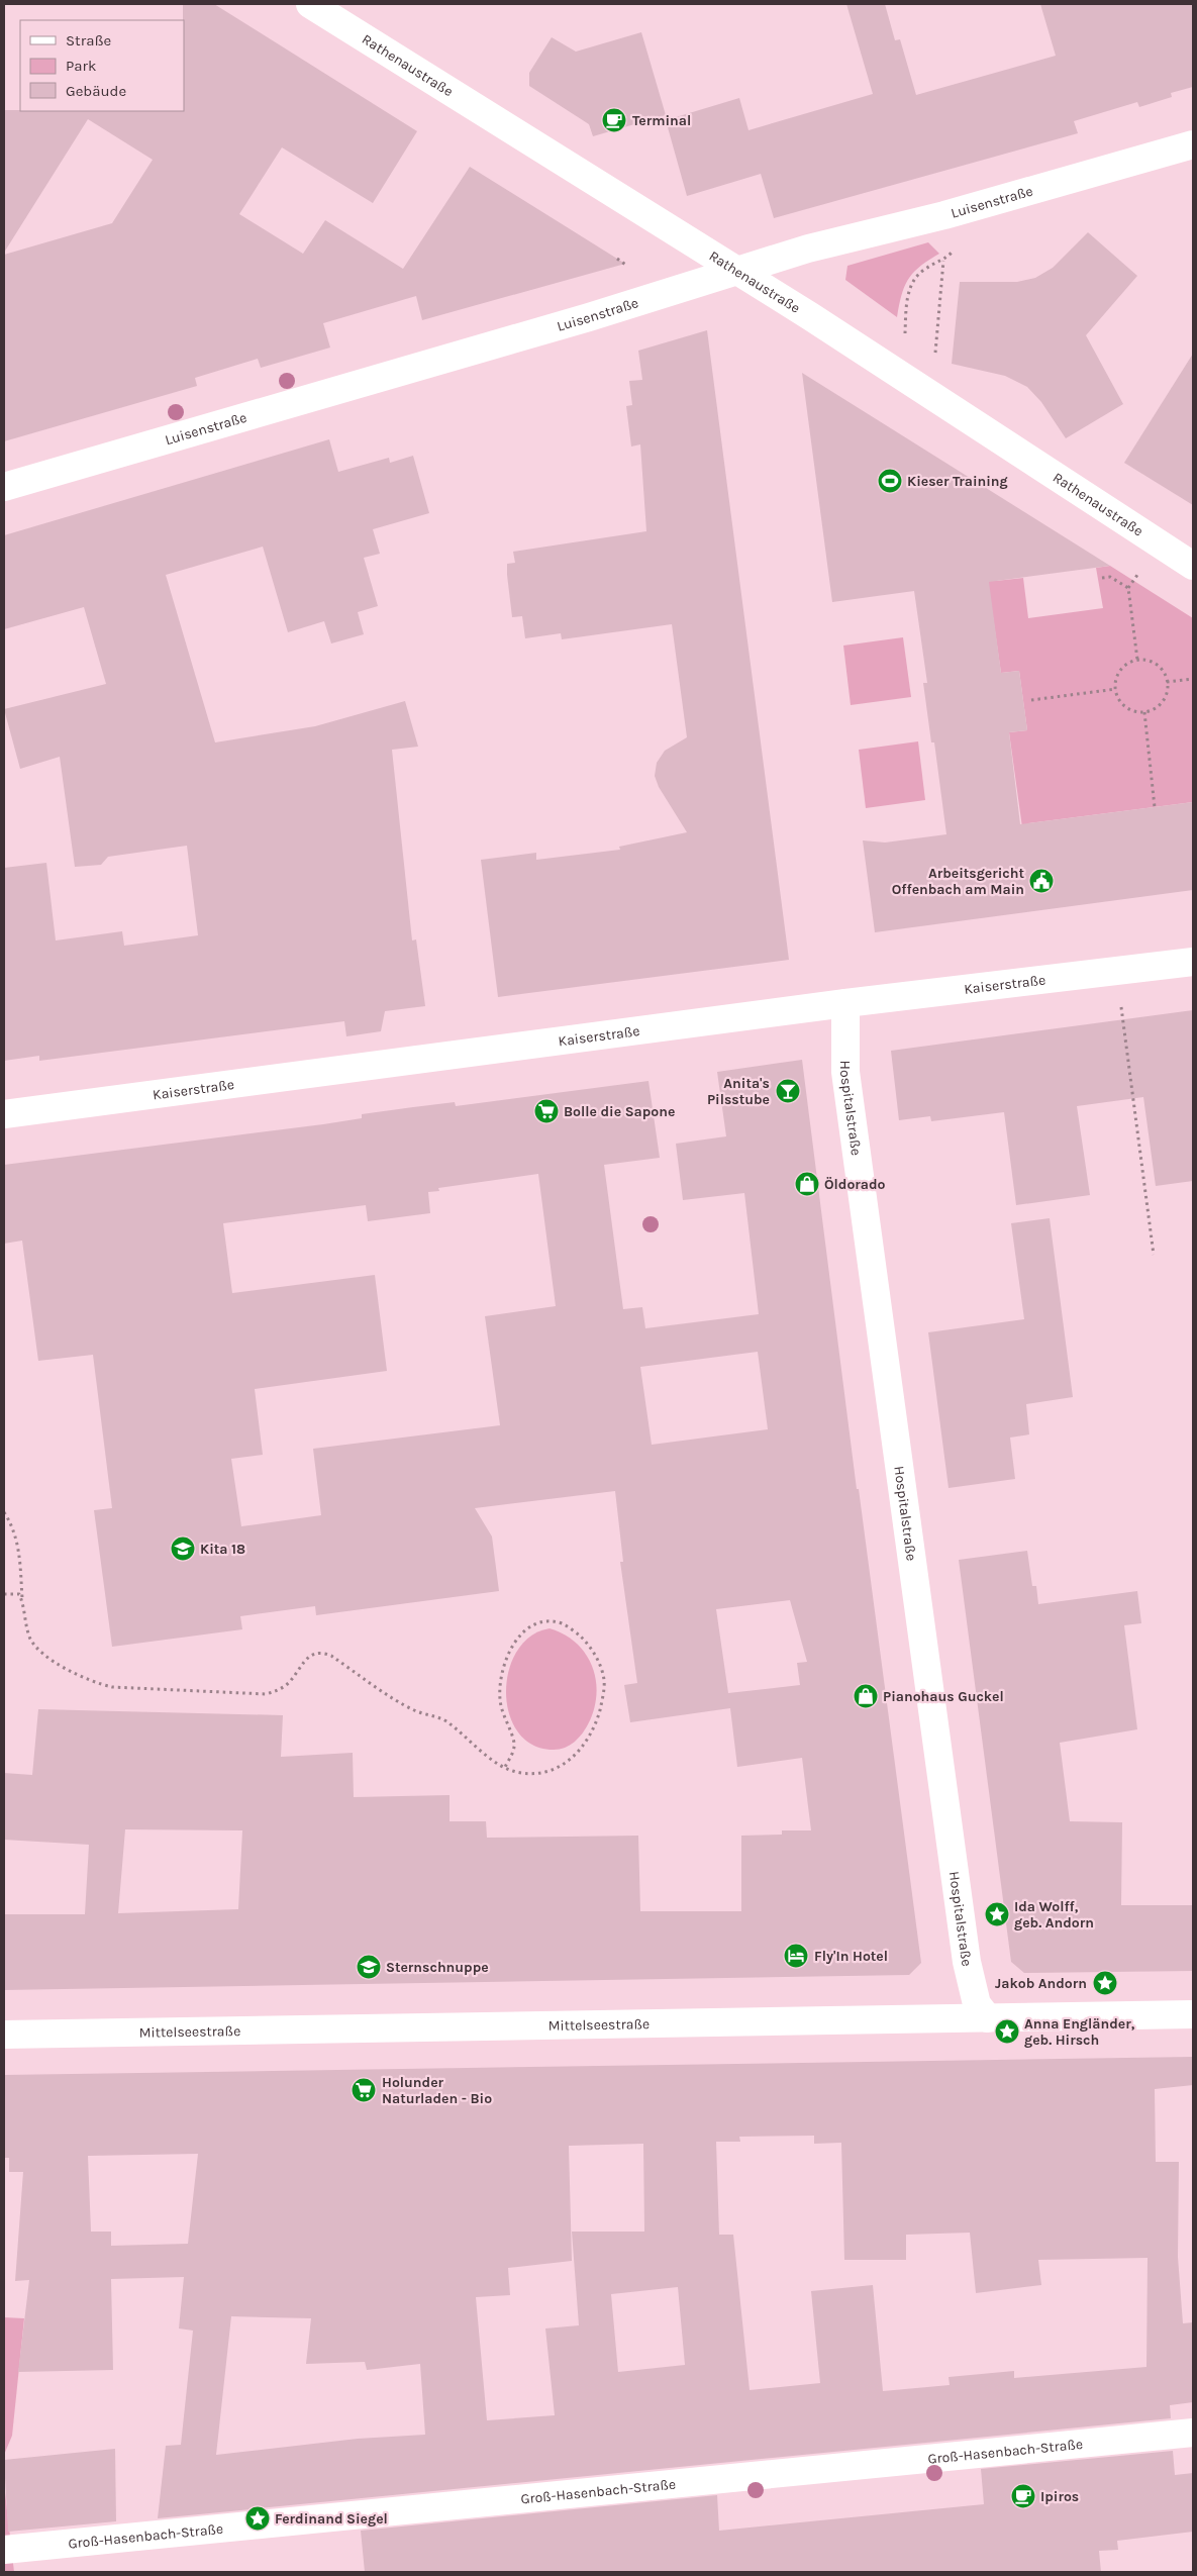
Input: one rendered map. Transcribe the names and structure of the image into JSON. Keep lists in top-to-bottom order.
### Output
{
  "streets": {
    "street": [
      "Rathenaustraße",
      "Luisenstraße",
      "Kaiserstraße",
      "Hospitalstraße",
      "Mittelseestraße",
      "Groß-Hasenbach-Straße"
    ]
  },
  "crossings": [
    ["Rathenaustraße", "Luisenstraße"],
    ["Kaiserstraße", "Hospitalstraße"],
    ["Hospitalstraße", "Mittelseestraße"]
  ],
  "places": {
    "cafe": ["Terminal", "Ipiros"],
    "sports": ["Kieser Training"],
    "public building": ["Arbeitsgericht Offenbach am Main"],
    "bar": ["Anita's Pilsstube"],
    "supermarket": ["Bolle die Sapone", "Holunder Naturladen - Bio"],
    "shop": ["Öldorado", "Pianohaus Guckel"],
    "school or university": ["Kita 18", "Sternschnuppe"],
    "place": [
      "Ida Wolff, geb. Andorn",
      "Jakob Andorn",
      "Anna Engländer, geb. Hirsch",
      "Ferdinand Siegel"
    ],
    "hotel": ["Fly'In Hotel"]
  },
  "legend": ["Straße", "Park", "Gebäude"]
}
